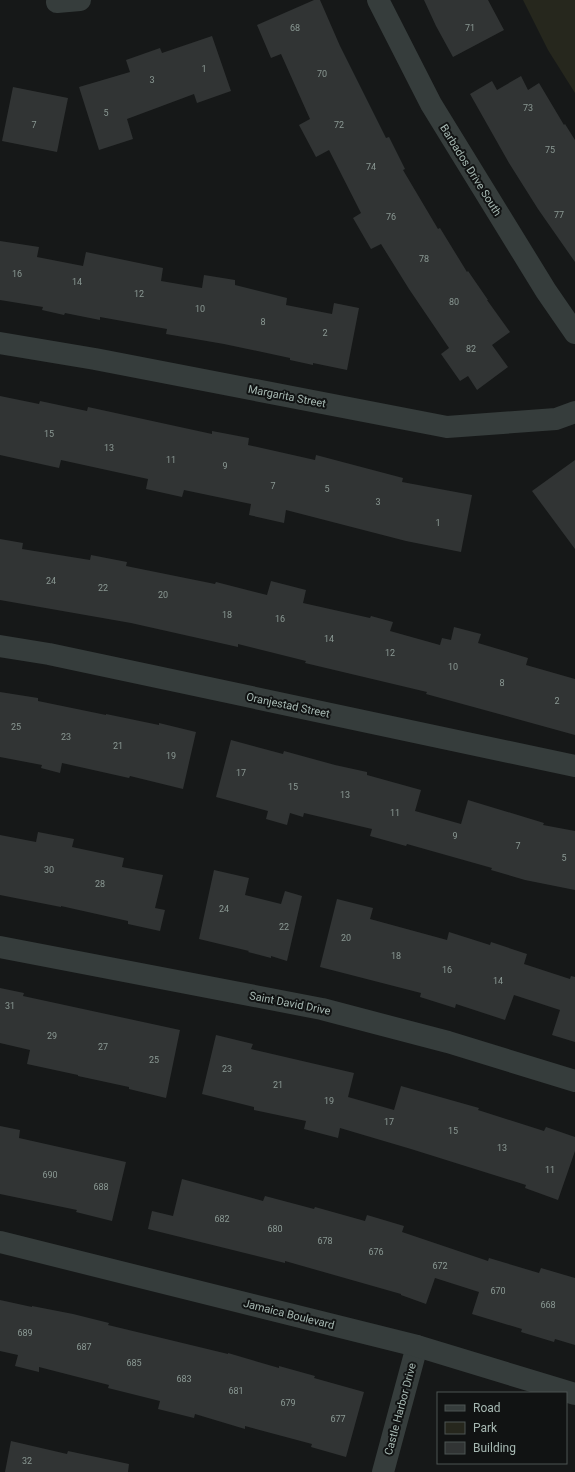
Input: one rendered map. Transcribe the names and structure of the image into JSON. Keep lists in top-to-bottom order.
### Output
{
  "streets": {
    "street": [
      "Barbados Drive South",
      "Margarita Street",
      "Oranjestad Street",
      "Saint David Drive",
      "Jamaica Boulevard",
      "Castle Harbor Drive"
    ]
  },
  "crossings": [
    ["Jamaica Boulevard", "Castle Harbor Drive"]
  ],
  "house_numbers": [
    "68",
    "71",
    "1",
    "70",
    "3",
    "73",
    "5",
    "7",
    "72",
    "75",
    "74",
    "77",
    "76",
    "78",
    "16",
    "14",
    "12",
    "80",
    "10",
    "8",
    "2",
    "82",
    "15",
    "13",
    "11",
    "9",
    "7",
    "5",
    "3",
    "1",
    "24",
    "22",
    "20",
    "18",
    "16",
    "14",
    "12",
    "10",
    "8",
    "2",
    "25",
    "23",
    "21",
    "19",
    "17",
    "15",
    "13",
    "11",
    "9",
    "7",
    "5",
    "30",
    "28",
    "24",
    "22",
    "20",
    "18",
    "16",
    "14",
    "31",
    "29",
    "27",
    "25",
    "23",
    "21",
    "19",
    "17",
    "15",
    "13",
    "11",
    "690",
    "688",
    "682",
    "680",
    "678",
    "676",
    "672",
    "670",
    "668",
    "689",
    "687",
    "685",
    "683",
    "681",
    "679",
    "677",
    "32"
  ],
  "legend": ["Road", "Park", "Building"]
}
